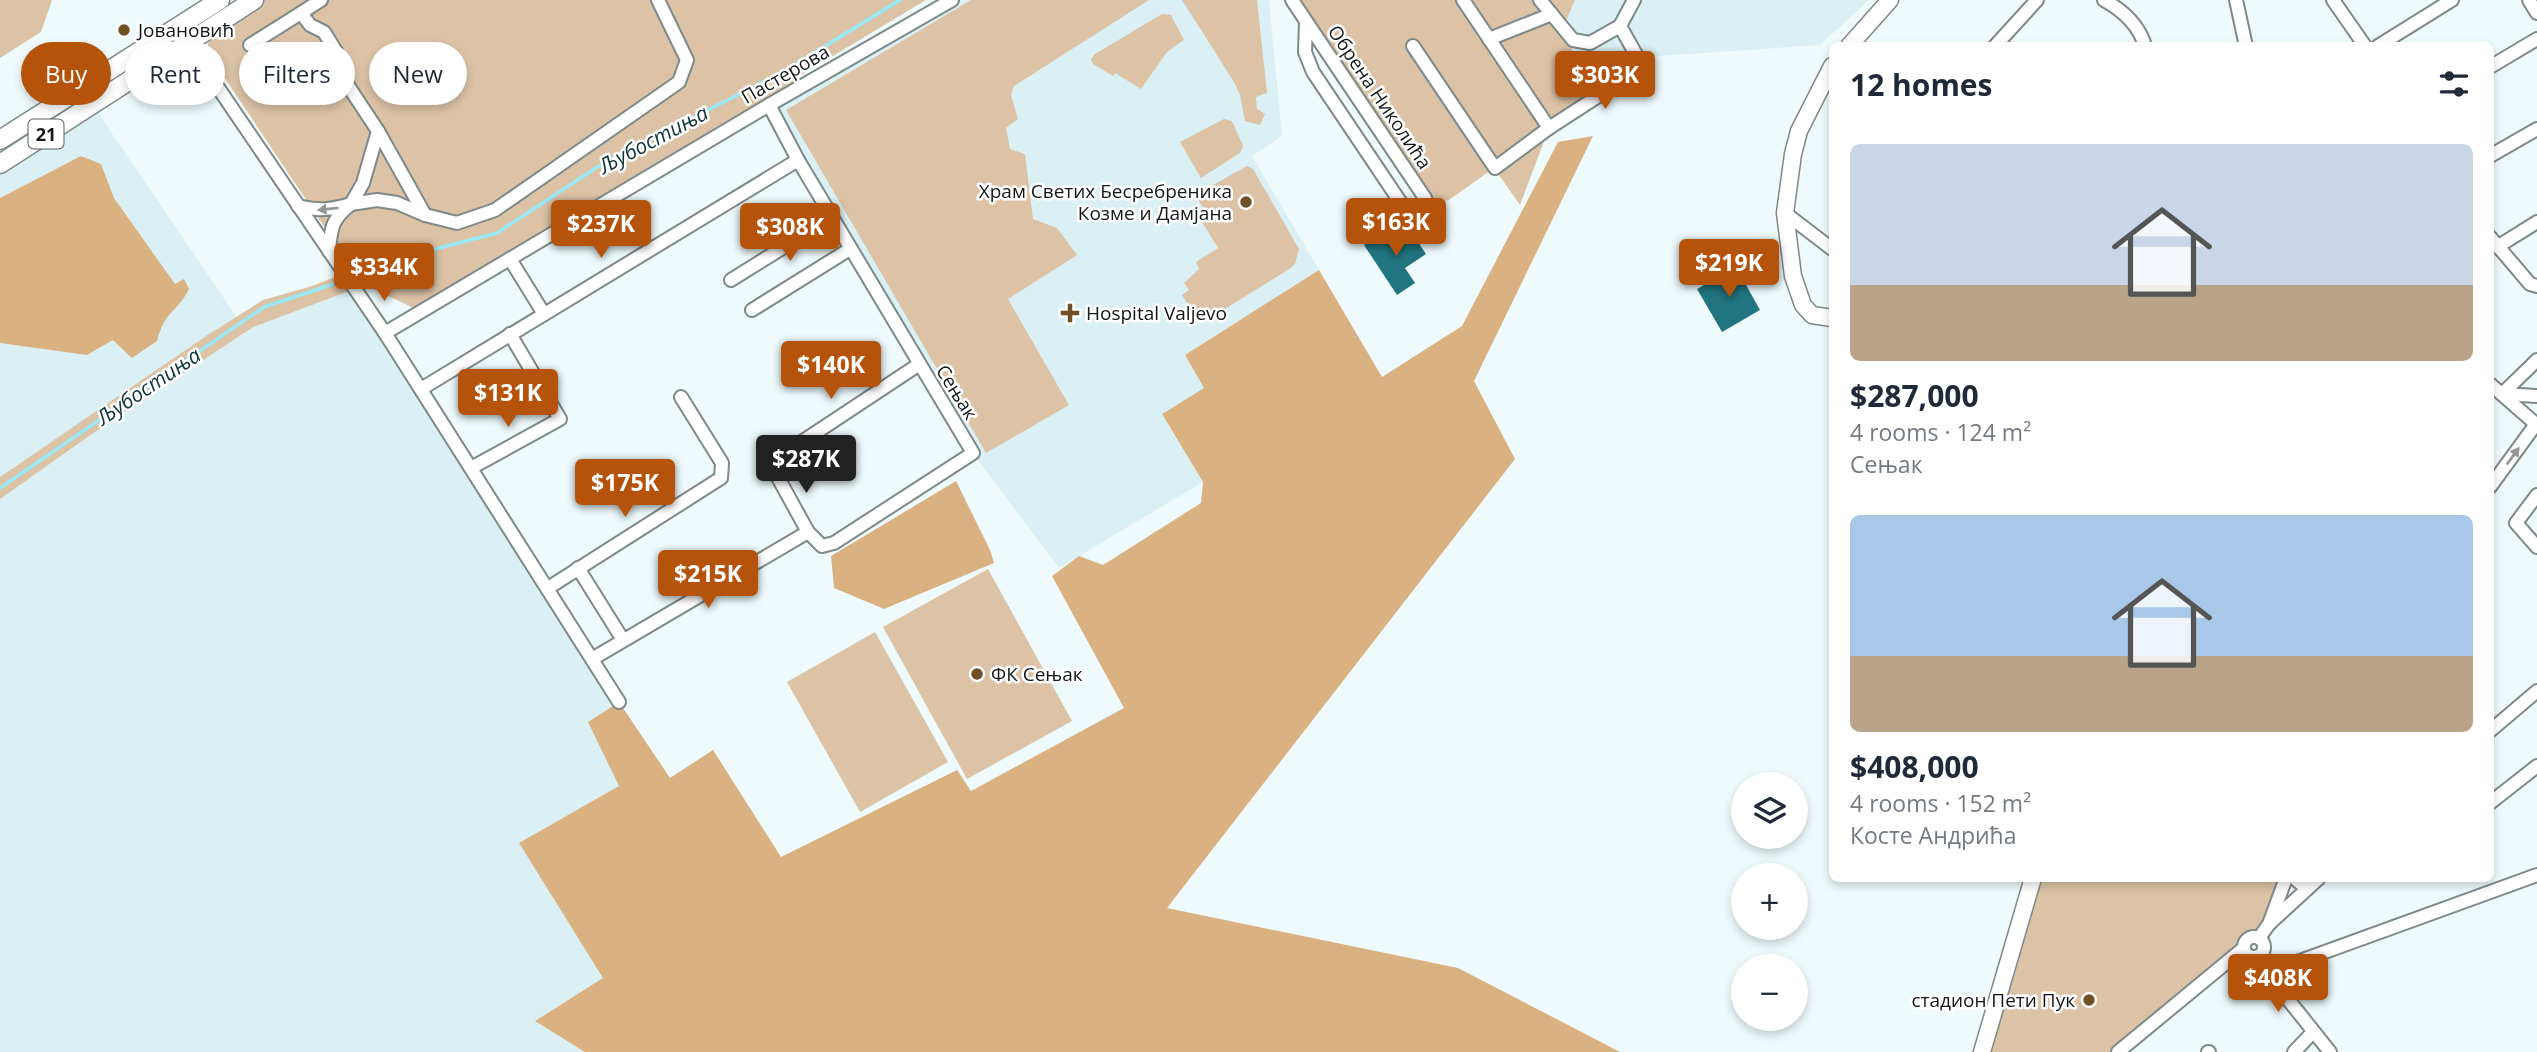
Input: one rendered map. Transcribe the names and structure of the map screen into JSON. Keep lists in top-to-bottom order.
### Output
{
  "streets": {
    "main road": ["21"],
    "street": ["Пастерова", "Обрена Николића", "Сењак"]
  },
  "water": ["Љубостиња"],
  "places": {
    "other": [
      "Јовановић",
      "Храм Светих Бесребреника Козме и Дамјана",
      "ФК Сењак",
      "стадион Пети Пук"
    ],
    "health": ["Hospital Valjevo"]
  },
  "page": {
    "chip": [
      "Buy",
      "Rent",
      "Filters",
      "New"
    ],
    "heading": "12 homes",
    "price": [
      "$303K",
      "$163K",
      "$237K",
      "$308K",
      "$219K",
      "$334K",
      "$140K",
      "$131K",
      "$287K",
      "$175K",
      "$215K",
      "$408K"
    ],
    "list": [
      {
        "name": "$287,000",
        "note": "4 rooms · 124 m² · Сењак"
      },
      {
        "name": "$408,000",
        "note": "4 rooms · 152 m² · Косте Андрића"
      }
    ],
    "map_buttons": ["+", "−"]
  }
}
